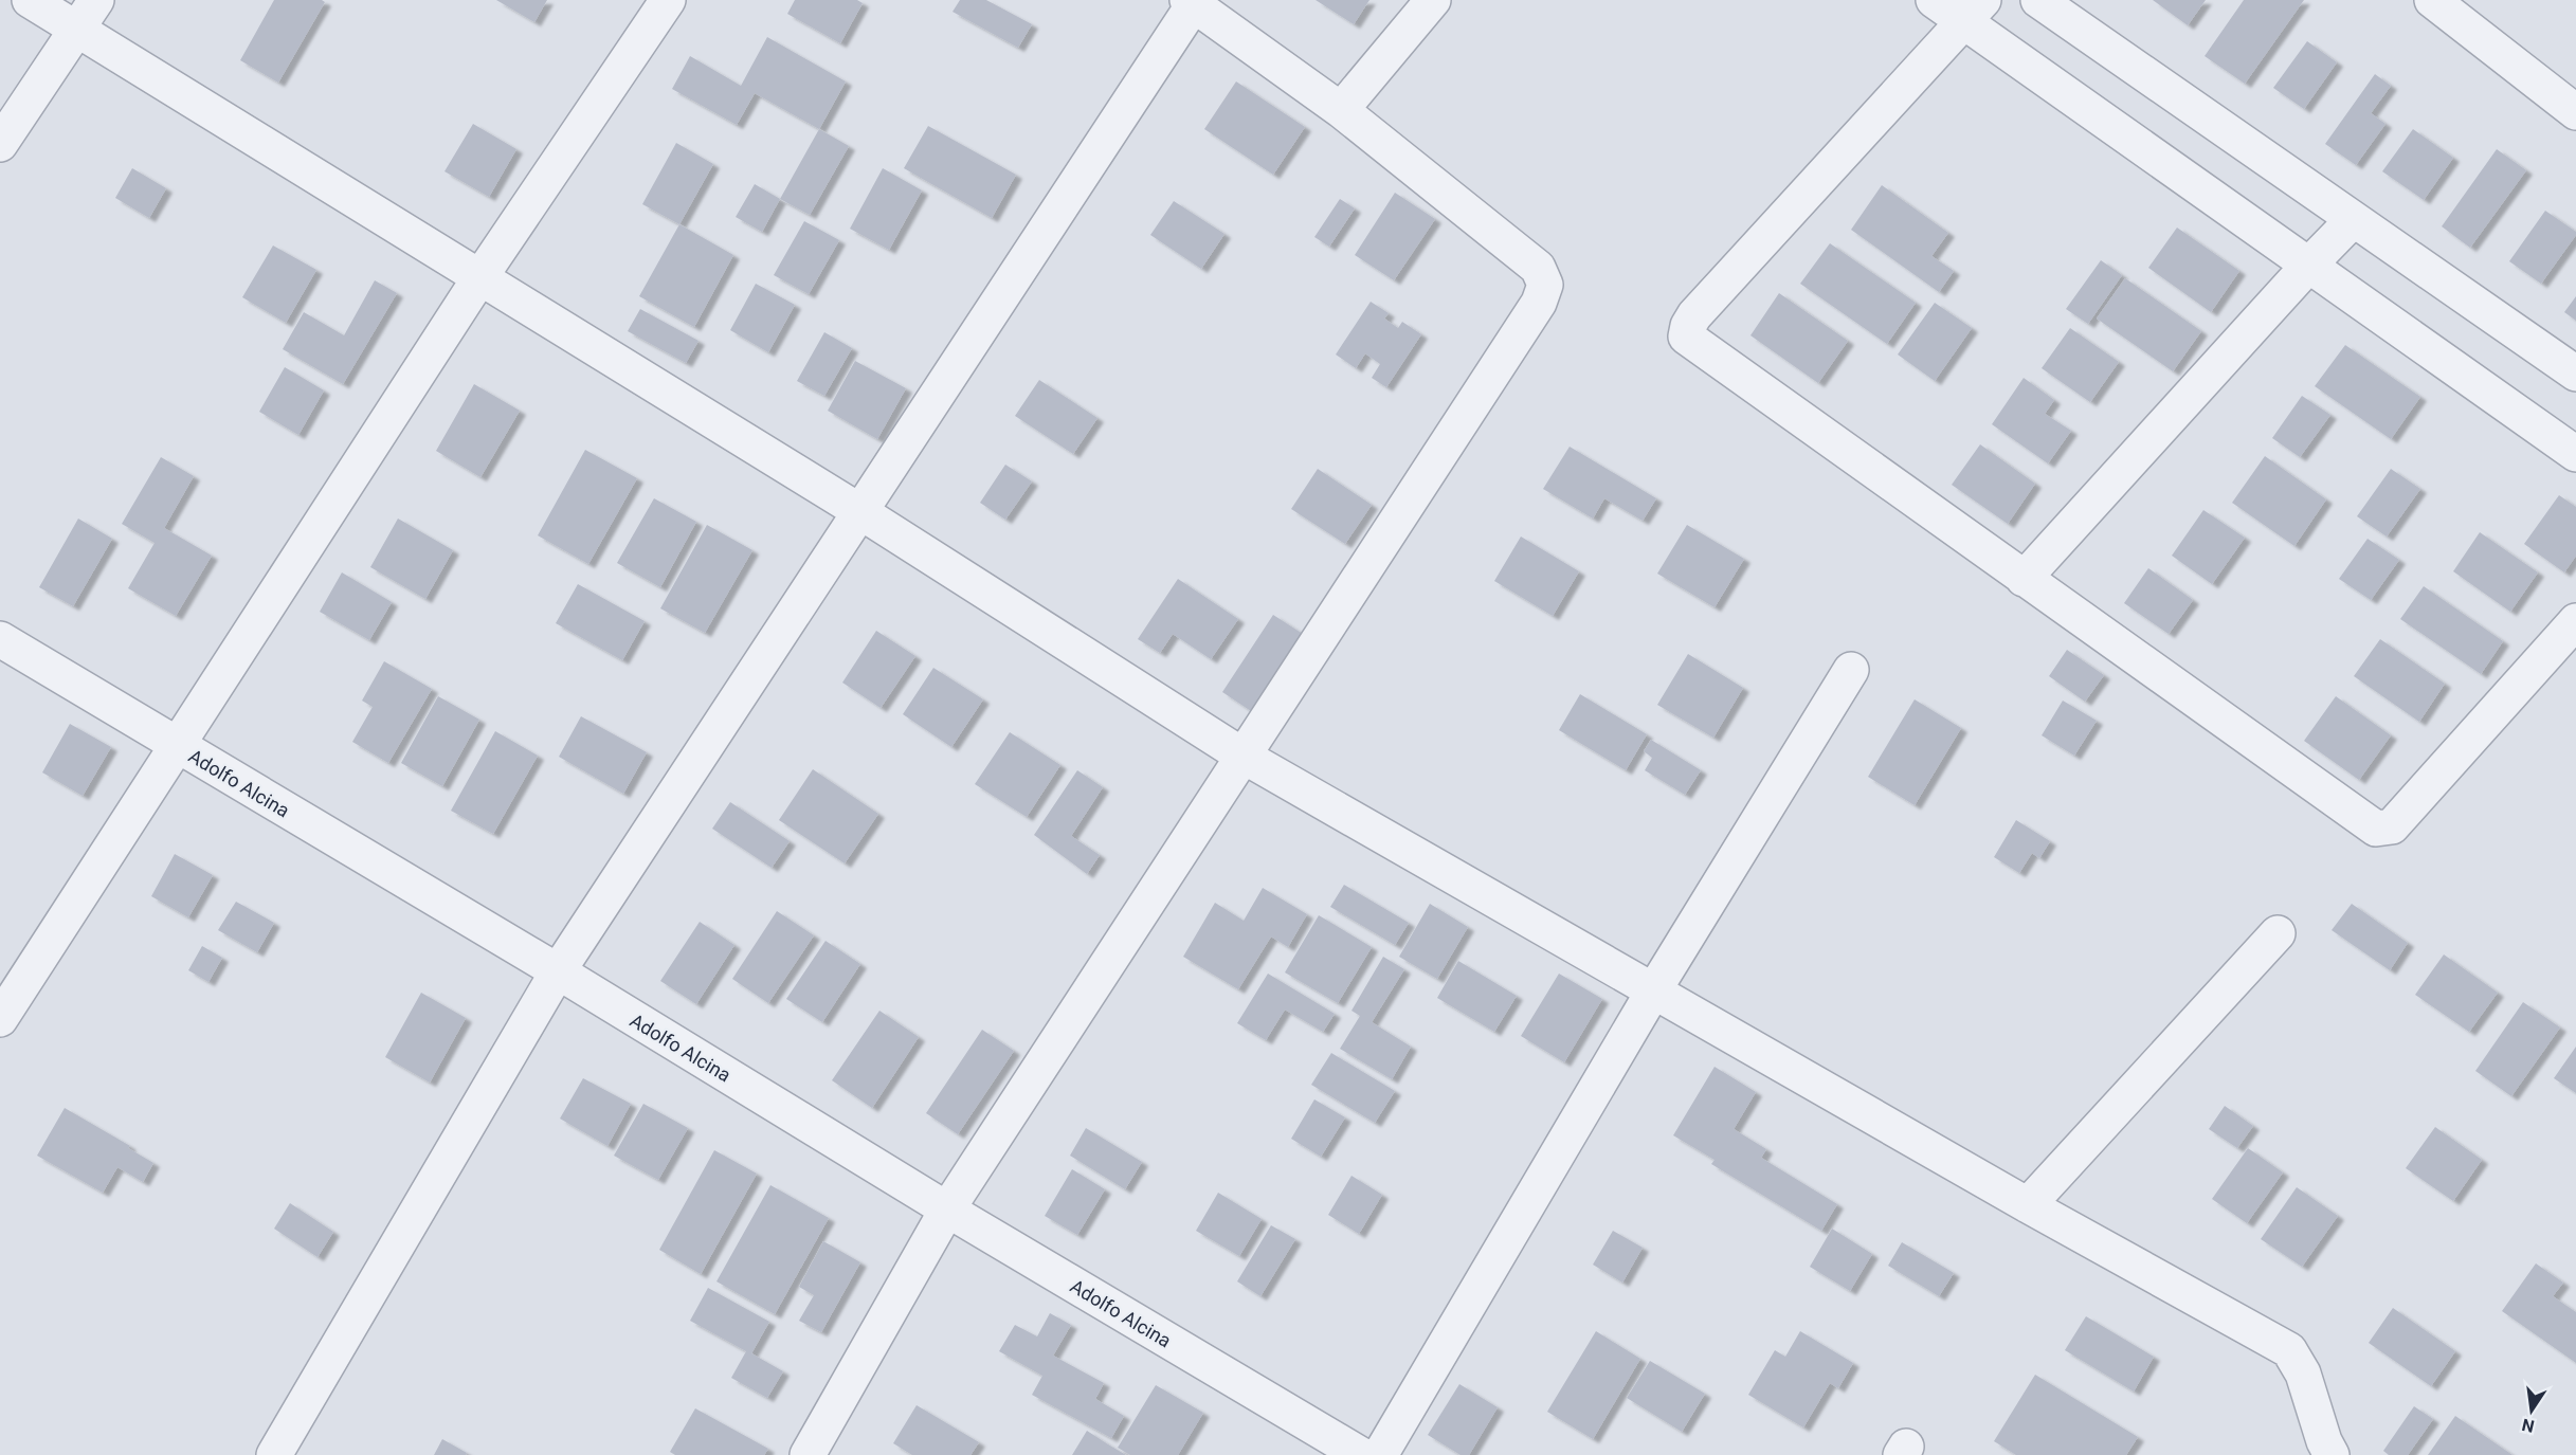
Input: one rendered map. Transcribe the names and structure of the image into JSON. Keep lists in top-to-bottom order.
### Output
{
  "streets": {
    "street": ["Adolfo Alcina"]
  },
  "north": "bottom"
}
